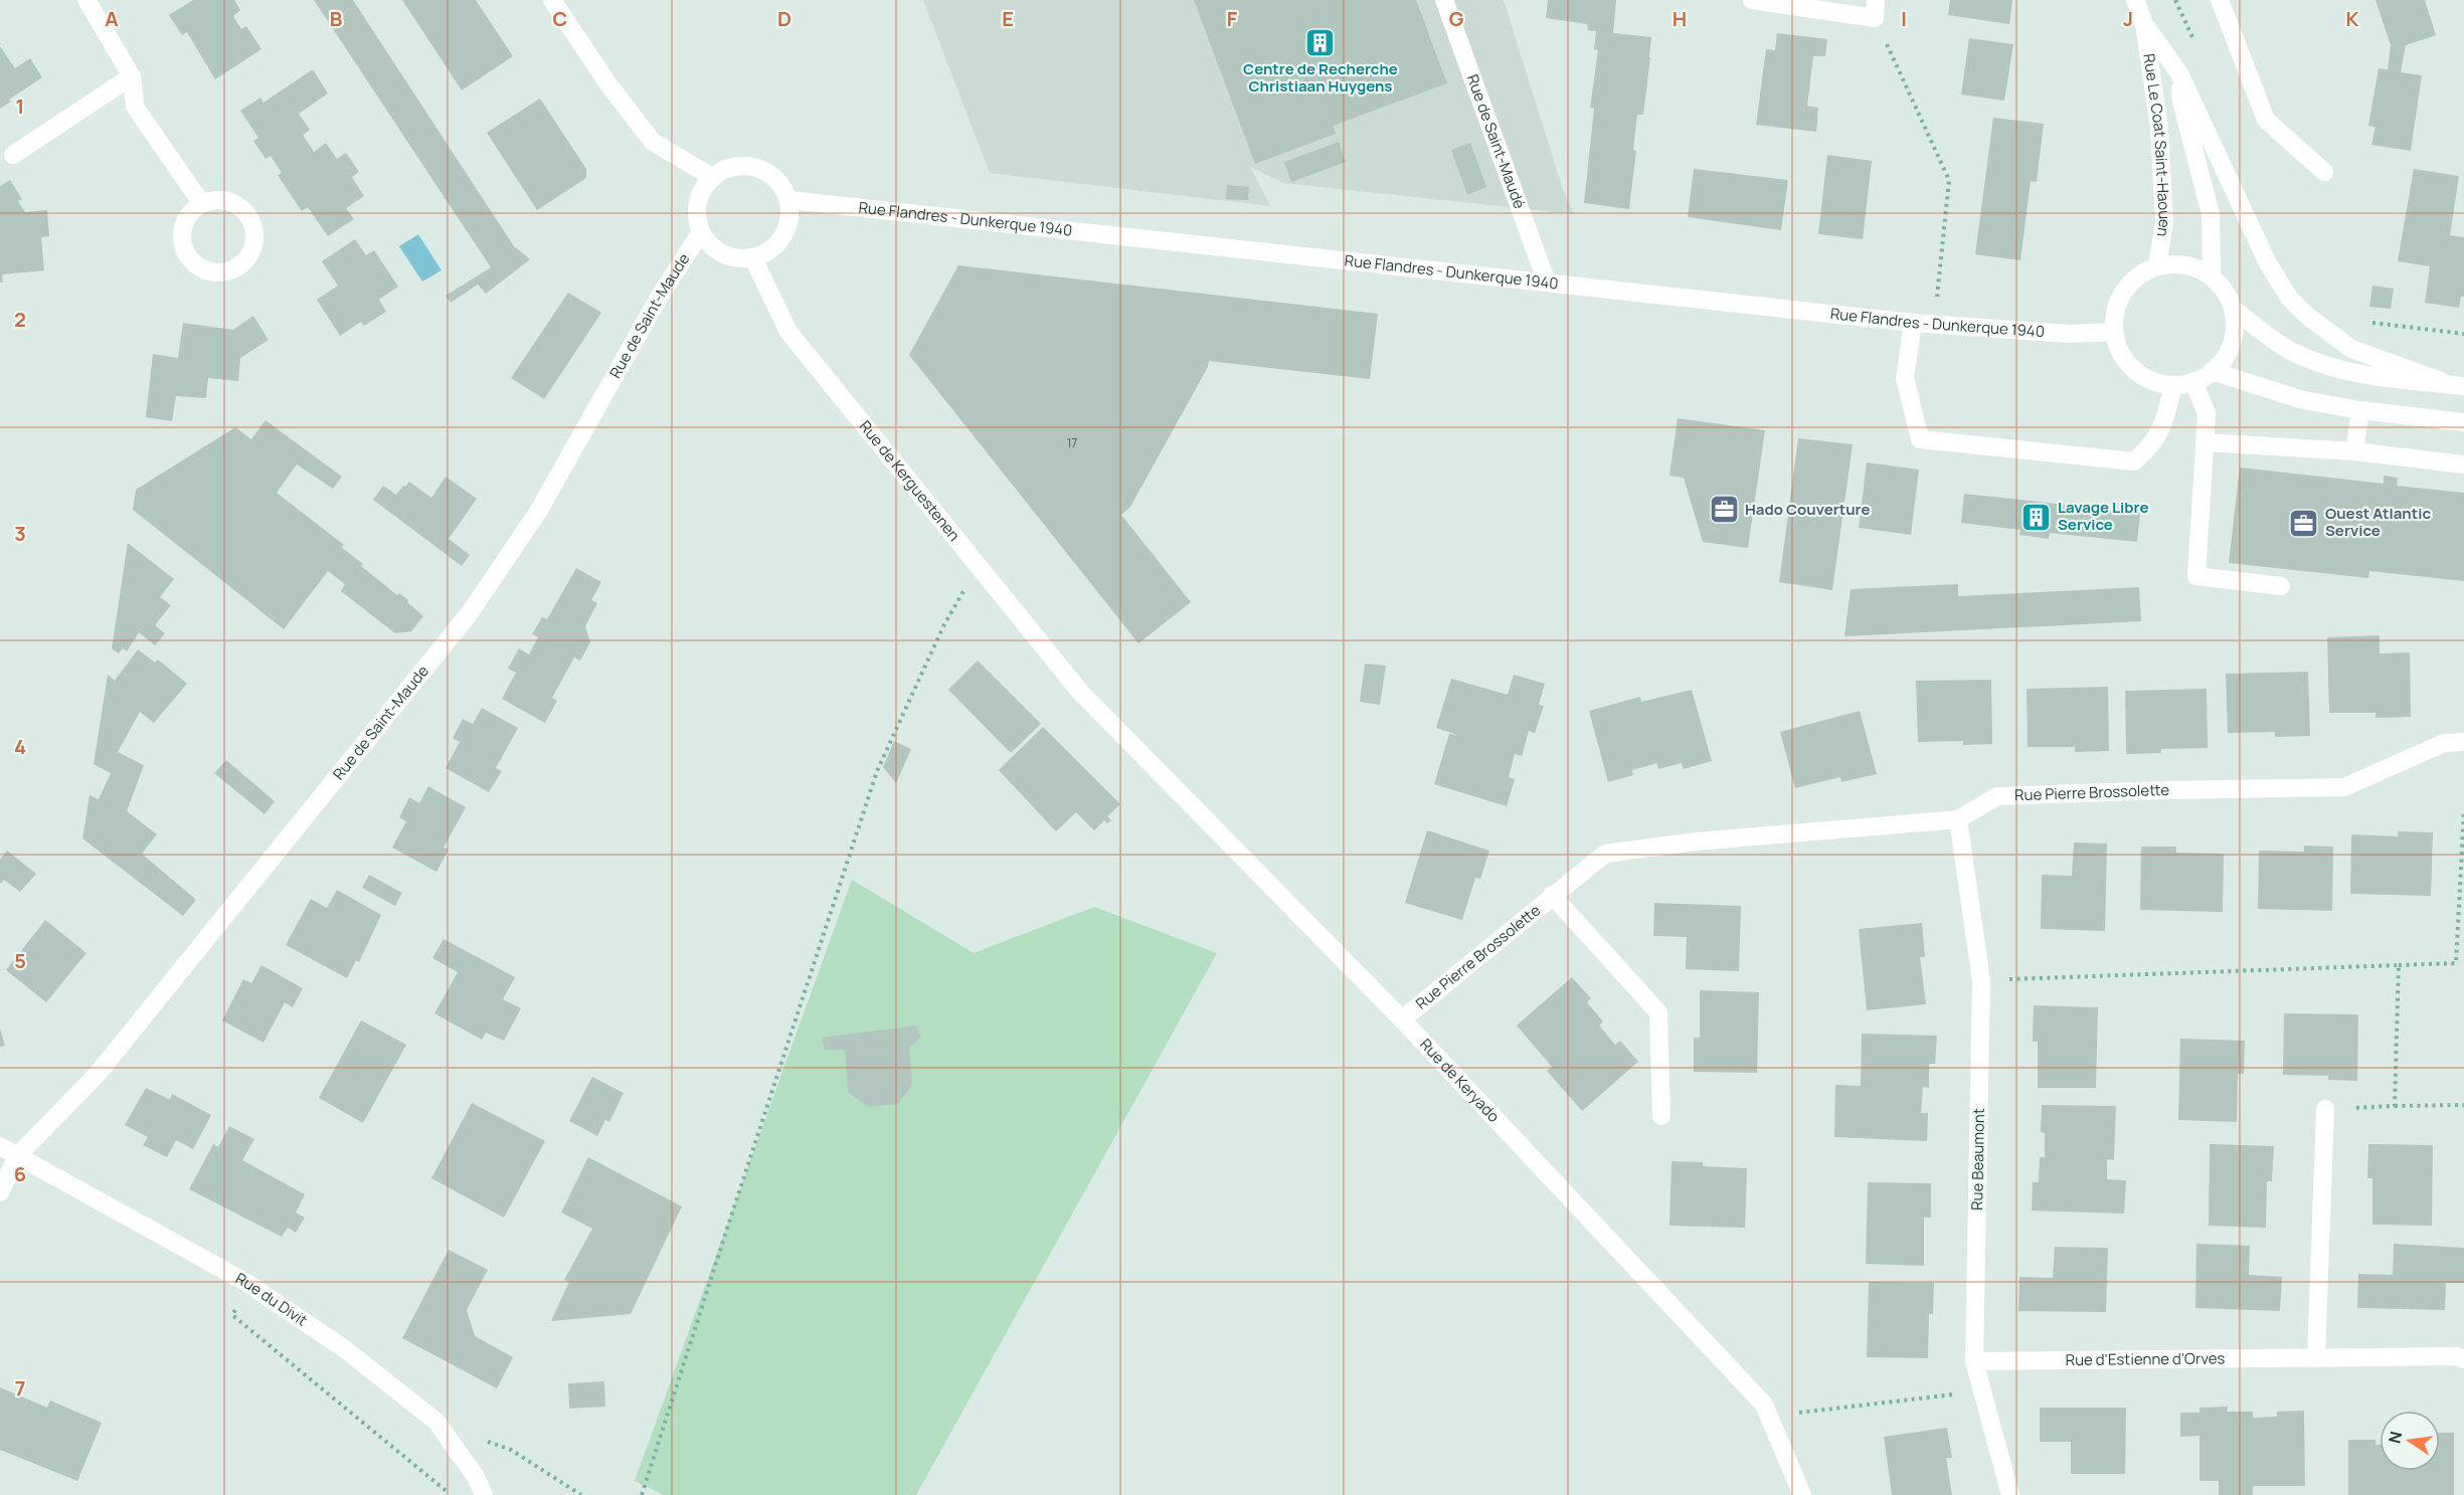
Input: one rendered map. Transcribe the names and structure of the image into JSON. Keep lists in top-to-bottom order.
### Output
{
  "streets": {
    "street": [
      "Rue de Saint-Maudé",
      "Rue Le Coat Saint-Haouen",
      "Rue Flandres - Dunkerque 1940",
      "Rue de Saint-Maude",
      "Rue de Kerguestenen",
      "Rue Pierre Brossolette",
      "Rue de Keryado",
      "Rue Beaumont",
      "Rue du Divit",
      "Rue d'Estienne d'Orves"
    ]
  },
  "crossings": [
    ["Rue de Saint-Maudé", "Rue Flandres - Dunkerque 1940"],
    ["Rue Le Coat Saint-Haouen", "Rue Flandres - Dunkerque 1940"],
    ["Rue Flandres - Dunkerque 1940", "Rue de Saint-Maude"],
    ["Rue Flandres - Dunkerque 1940", "Rue de Kerguestenen"],
    ["Rue de Saint-Maude", "Rue de Kerguestenen"],
    ["Rue de Saint-Maude", "Rue du Divit"],
    ["Rue de Kerguestenen", "Rue de Keryado"],
    ["Rue Pierre Brossolette", "Rue de Keryado"],
    ["Rue Pierre Brossolette", "Rue Beaumont"],
    ["Rue Beaumont", "Rue d'Estienne d'Orves"]
  ],
  "places": {
    "building": ["Centre de Recherche Christiaan Huygens", "Lavage Libre Service"],
    "office": ["Hado Couverture", "Ouest Atlantic Service"]
  },
  "house_numbers": ["17"],
  "north": "left",
  "grid": {
    "columns": [
      "A",
      "B",
      "C",
      "D",
      "E",
      "F",
      "G",
      "H",
      "I",
      "J",
      "K"
    ],
    "rows": [
      "1",
      "2",
      "3",
      "4",
      "5",
      "6",
      "7"
    ]
  }
}
